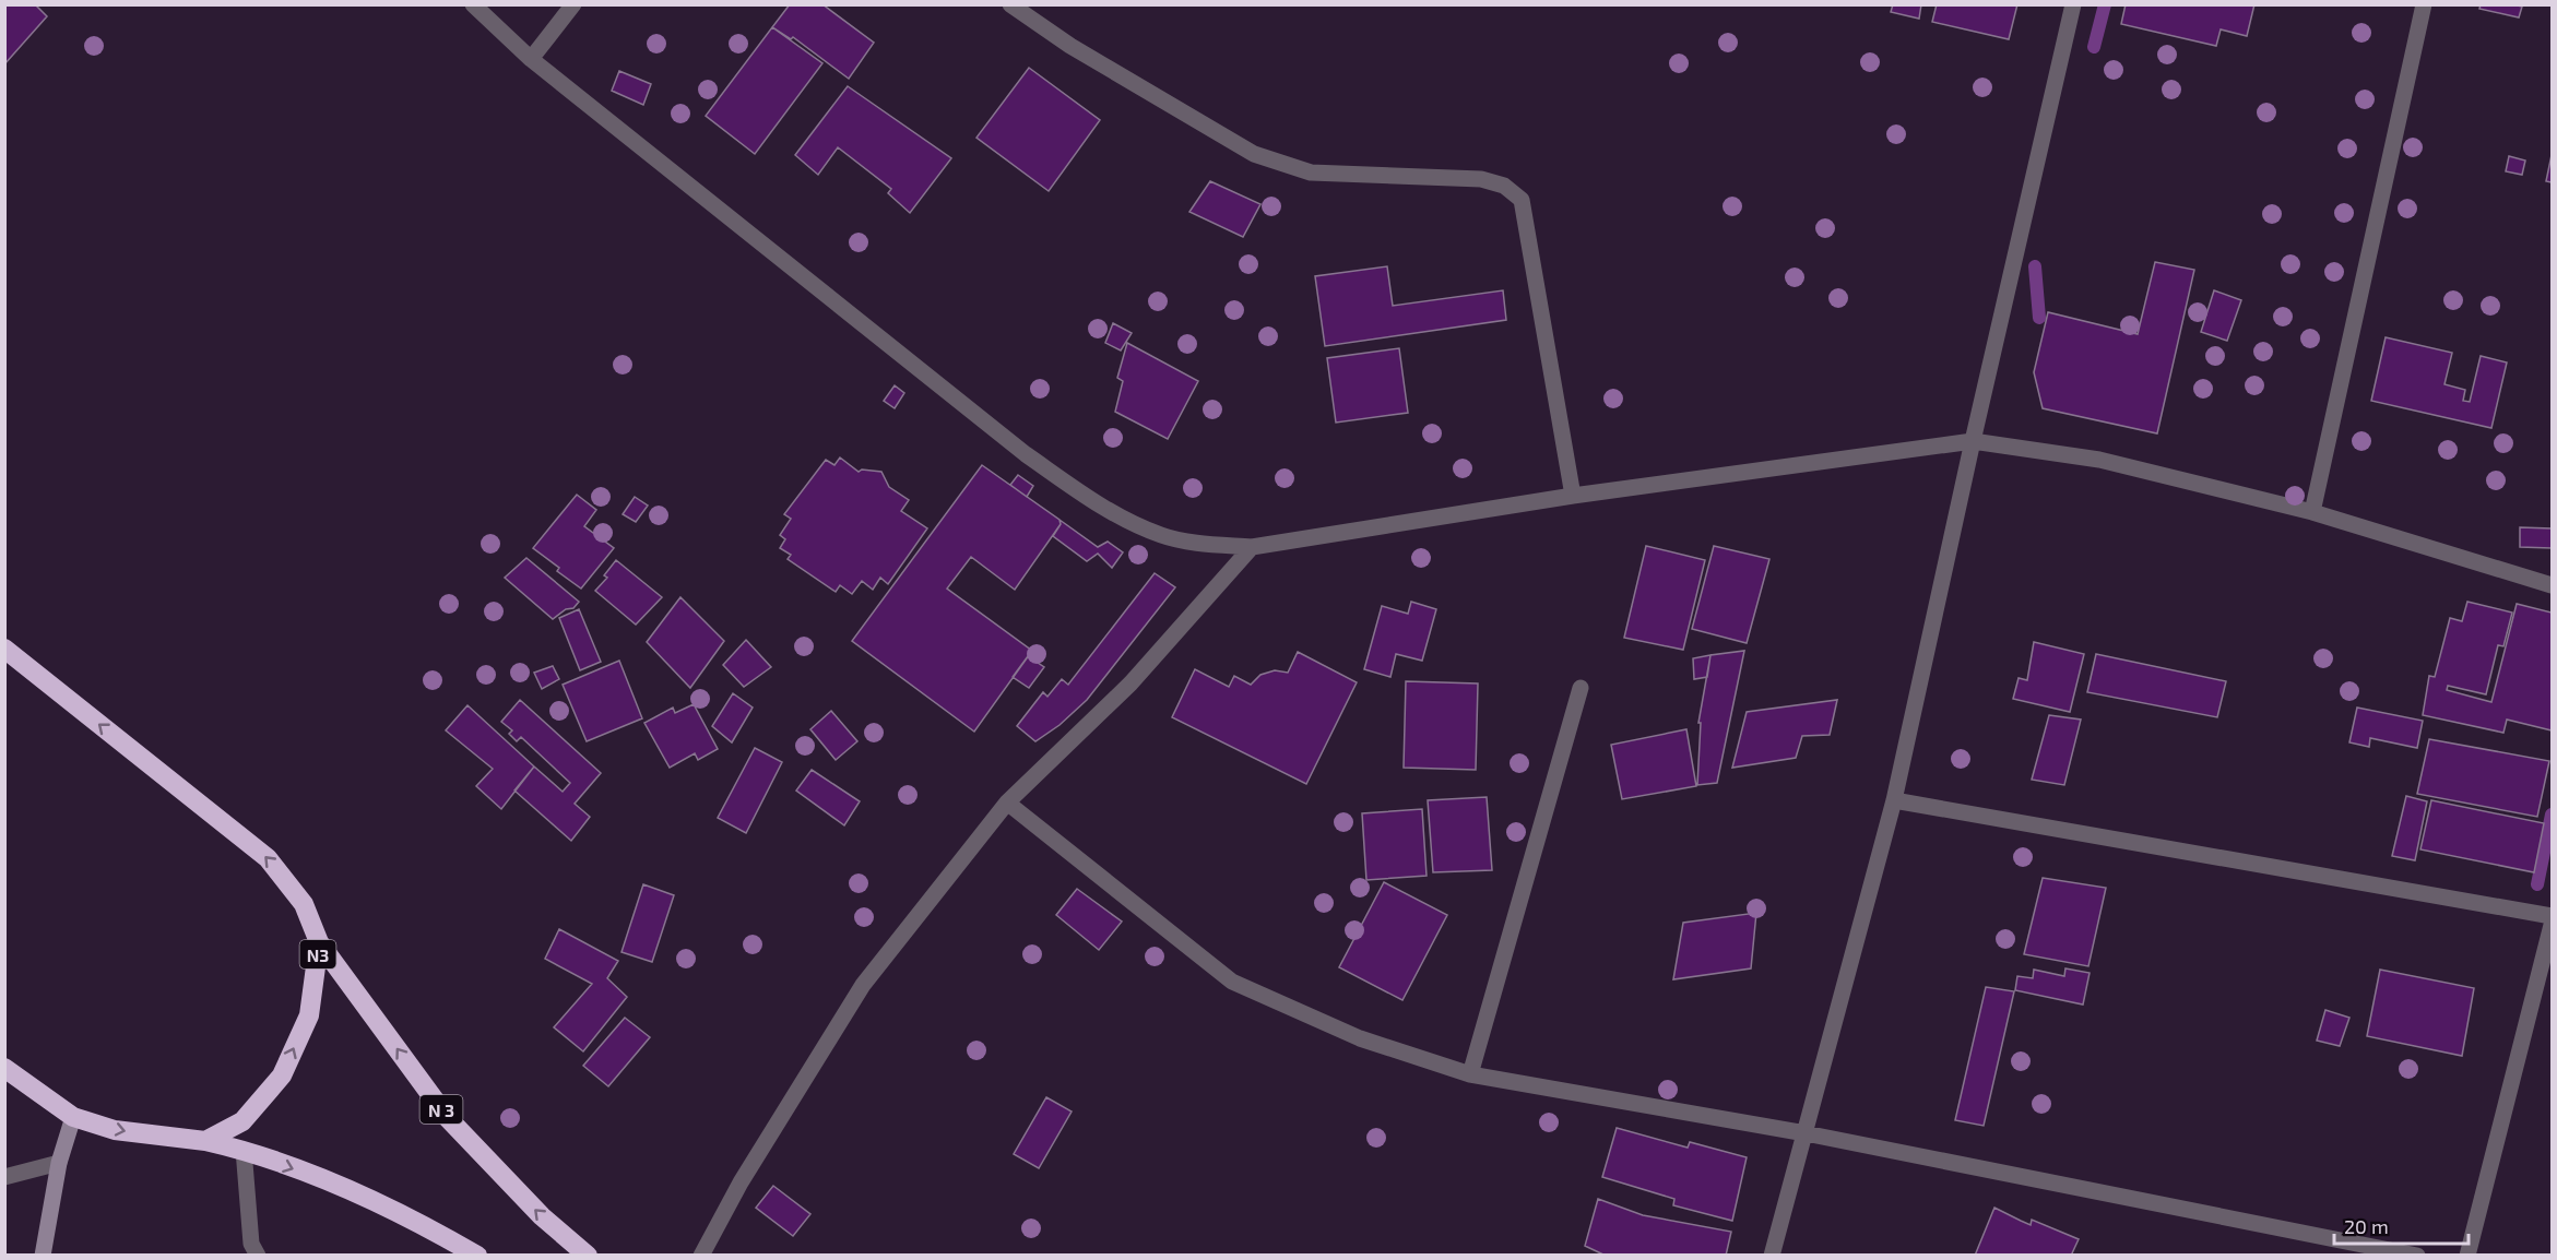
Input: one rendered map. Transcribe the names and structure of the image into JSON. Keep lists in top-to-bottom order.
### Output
{
  "streets": {
    "highway": ["N3", "N 3"]
  },
  "crossings": [
    ["N3", "N 3"]
  ],
  "scale_bar": "20 m"
}
